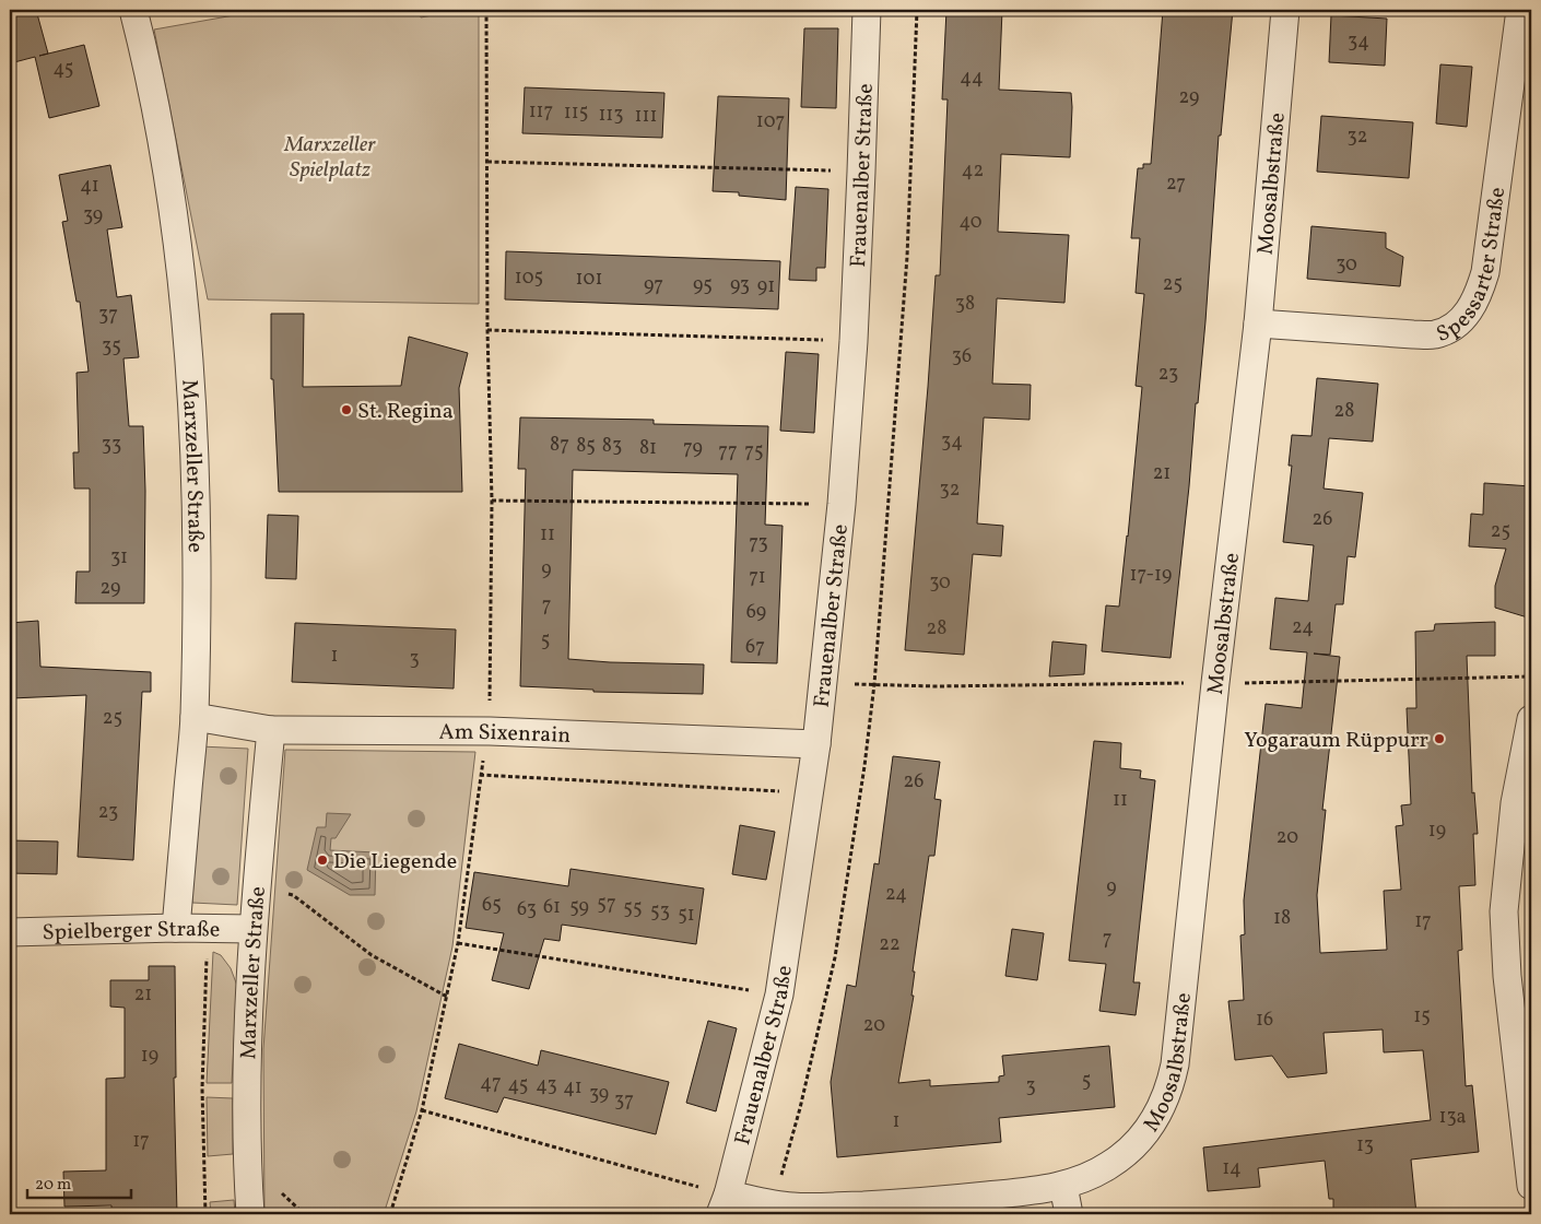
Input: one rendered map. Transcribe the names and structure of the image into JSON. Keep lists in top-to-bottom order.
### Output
{
  "streets": {
    "street": [
      "Frauenalber Straße",
      "Moosalbstraße",
      "Spessarter Straße",
      "Marxzeller Straße",
      "Am Sixenrain",
      "Spielberger Straße"
    ]
  },
  "crossings": [
    ["Frauenalber Straße", "Moosalbstraße"],
    ["Frauenalber Straße", "Am Sixenrain"],
    ["Moosalbstraße", "Spessarter Straße"],
    ["Marxzeller Straße", "Am Sixenrain"],
    ["Marxzeller Straße", "Spielberger Straße"]
  ],
  "parks": ["Marxzeller Spielplatz"],
  "places": ["St. Regina", "Yogaraum Rüppurr", "Die Liegende"],
  "house_numbers": [
    "34",
    "45",
    "44",
    "29",
    "117",
    "115",
    "113",
    "111",
    "107",
    "32",
    "42",
    "27",
    "41",
    "39",
    "40",
    "30",
    "105",
    "101",
    "25",
    "97",
    "95",
    "93",
    "91",
    "38",
    "37",
    "35",
    "36",
    "23",
    "28",
    "34",
    "33",
    "87",
    "85",
    "83",
    "81",
    "79",
    "77",
    "75",
    "21",
    "32",
    "26",
    "25",
    "11",
    "73",
    "31",
    "9",
    "17-19",
    "71",
    "30",
    "29",
    "7",
    "69",
    "24",
    "28",
    "5",
    "67",
    "1",
    "3",
    "25",
    "26",
    "11",
    "23",
    "19",
    "20",
    "9",
    "24",
    "57",
    "65",
    "61",
    "59",
    "55",
    "63",
    "53",
    "51",
    "18",
    "17",
    "7",
    "22",
    "21",
    "15",
    "16",
    "20",
    "19",
    "5",
    "47",
    "45",
    "43",
    "3",
    "41",
    "39",
    "37",
    "13a",
    "1",
    "17",
    "13",
    "14"
  ],
  "scale_bar": "20 m"
}
